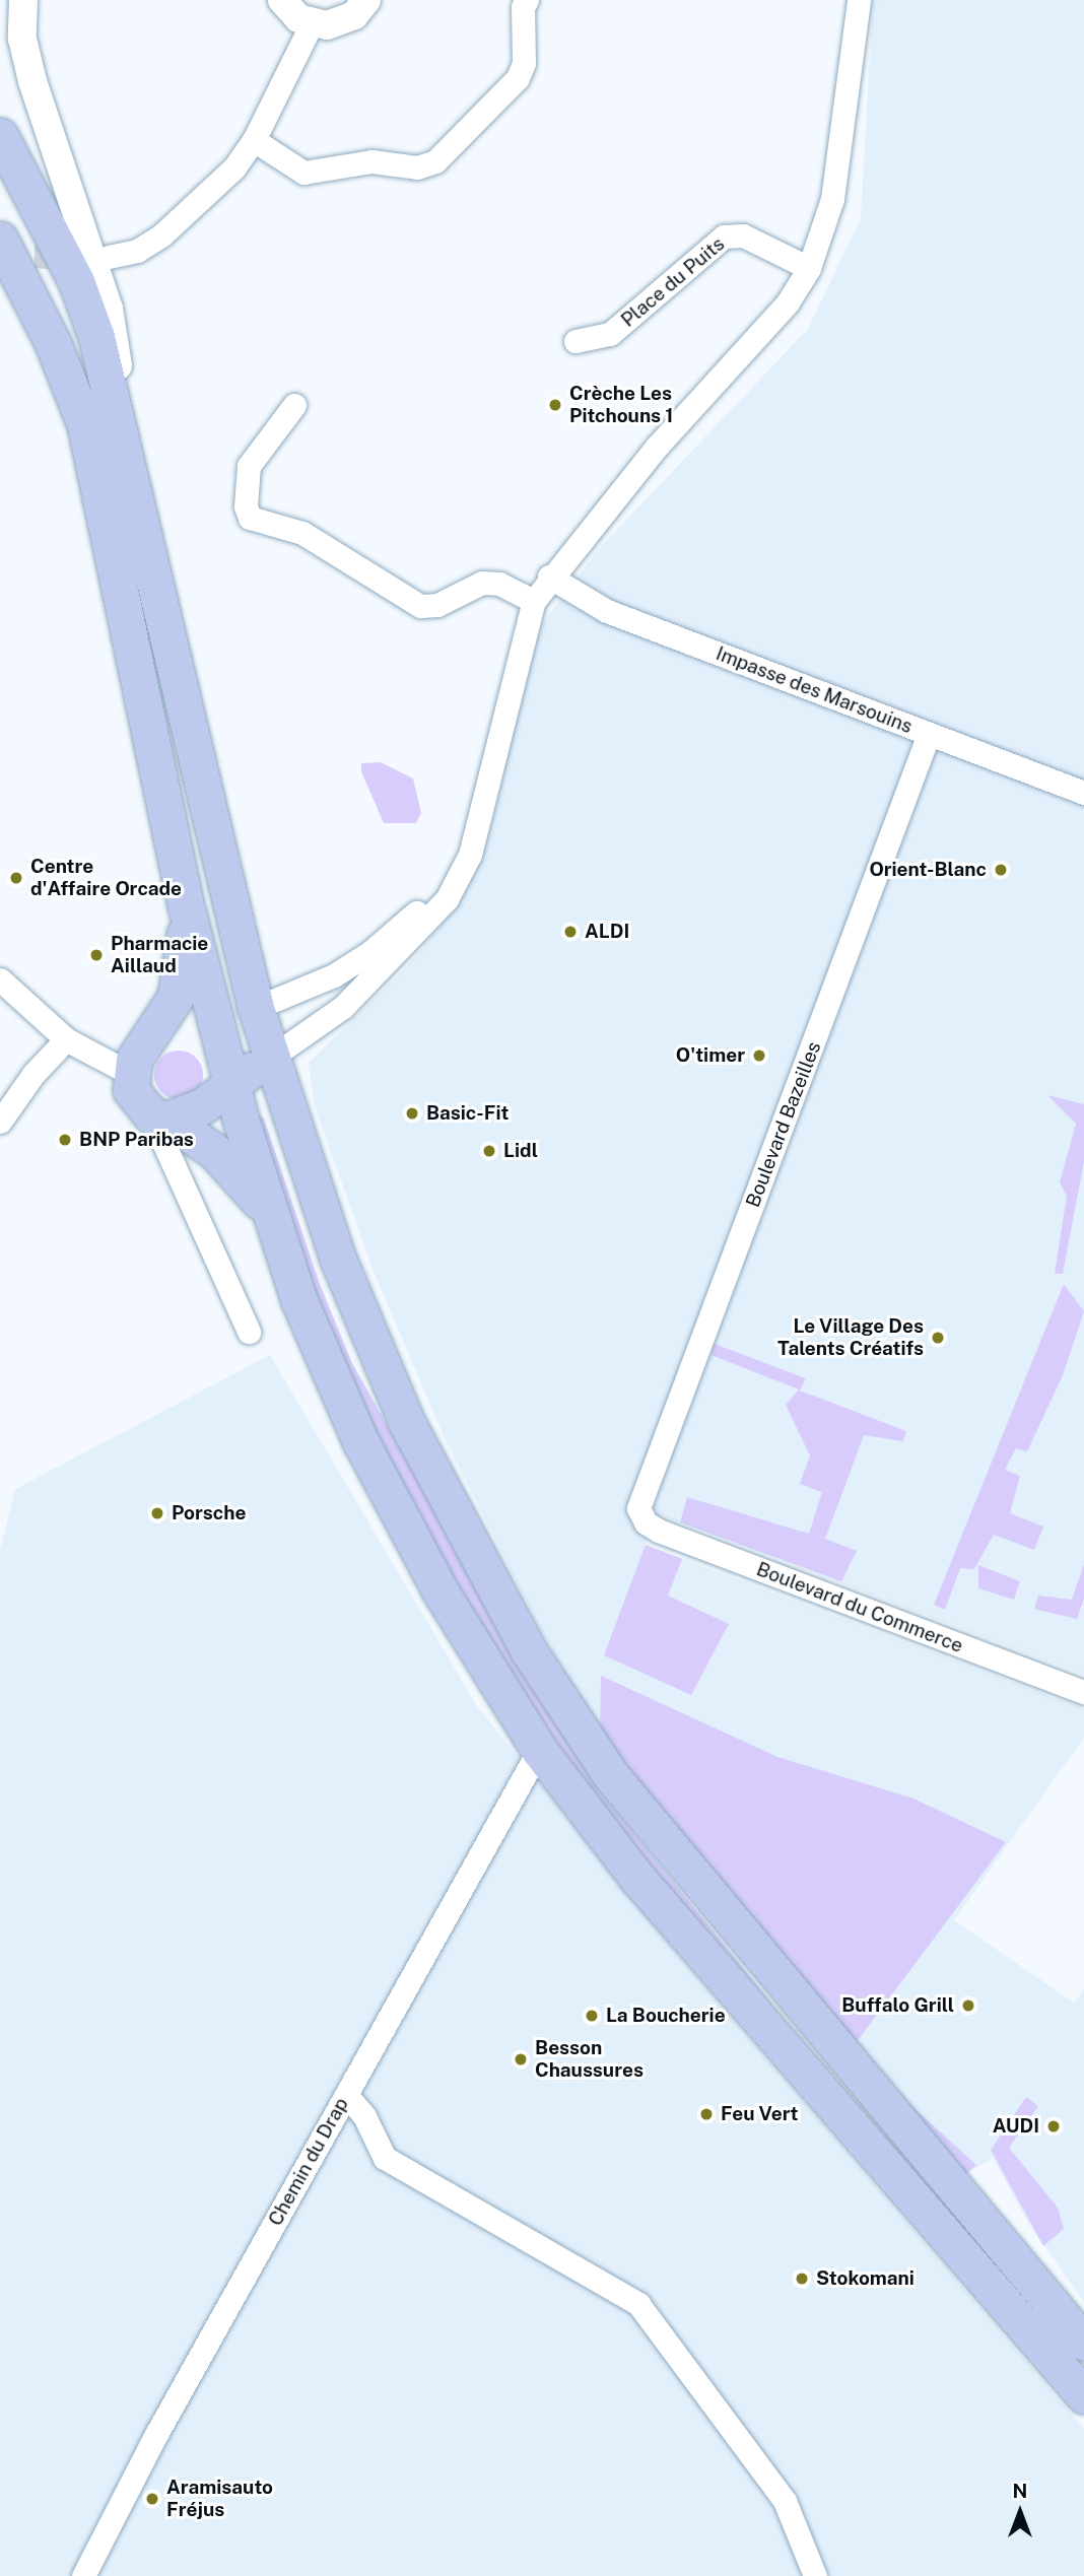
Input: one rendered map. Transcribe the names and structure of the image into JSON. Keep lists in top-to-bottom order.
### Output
{
  "streets": {
    "street": [
      "Place du Puits",
      "Impasse des Marsouins",
      "Boulevard Bazeilles",
      "Boulevard du Commerce",
      "Chemin du Drap"
    ]
  },
  "crossings": [
    ["Impasse des Marsouins", "Boulevard Bazeilles"],
    ["Boulevard Bazeilles", "Boulevard du Commerce"]
  ],
  "places": [
    "Crèche Les Pitchouns 1",
    "Orient-Blanc",
    "Centre d'Affaire Orcade",
    "ALDI",
    "Pharmacie Aillaud",
    "O'timer",
    "Basic-Fit",
    "BNP Paribas",
    "Lidl",
    "Le Village Des Talents Créatifs",
    "Porsche",
    "Buffalo Grill",
    "La Boucherie",
    "Besson Chaussures",
    "Feu Vert",
    "AUDI",
    "Stokomani",
    "Aramisauto Fréjus"
  ],
  "north": "top"
}
